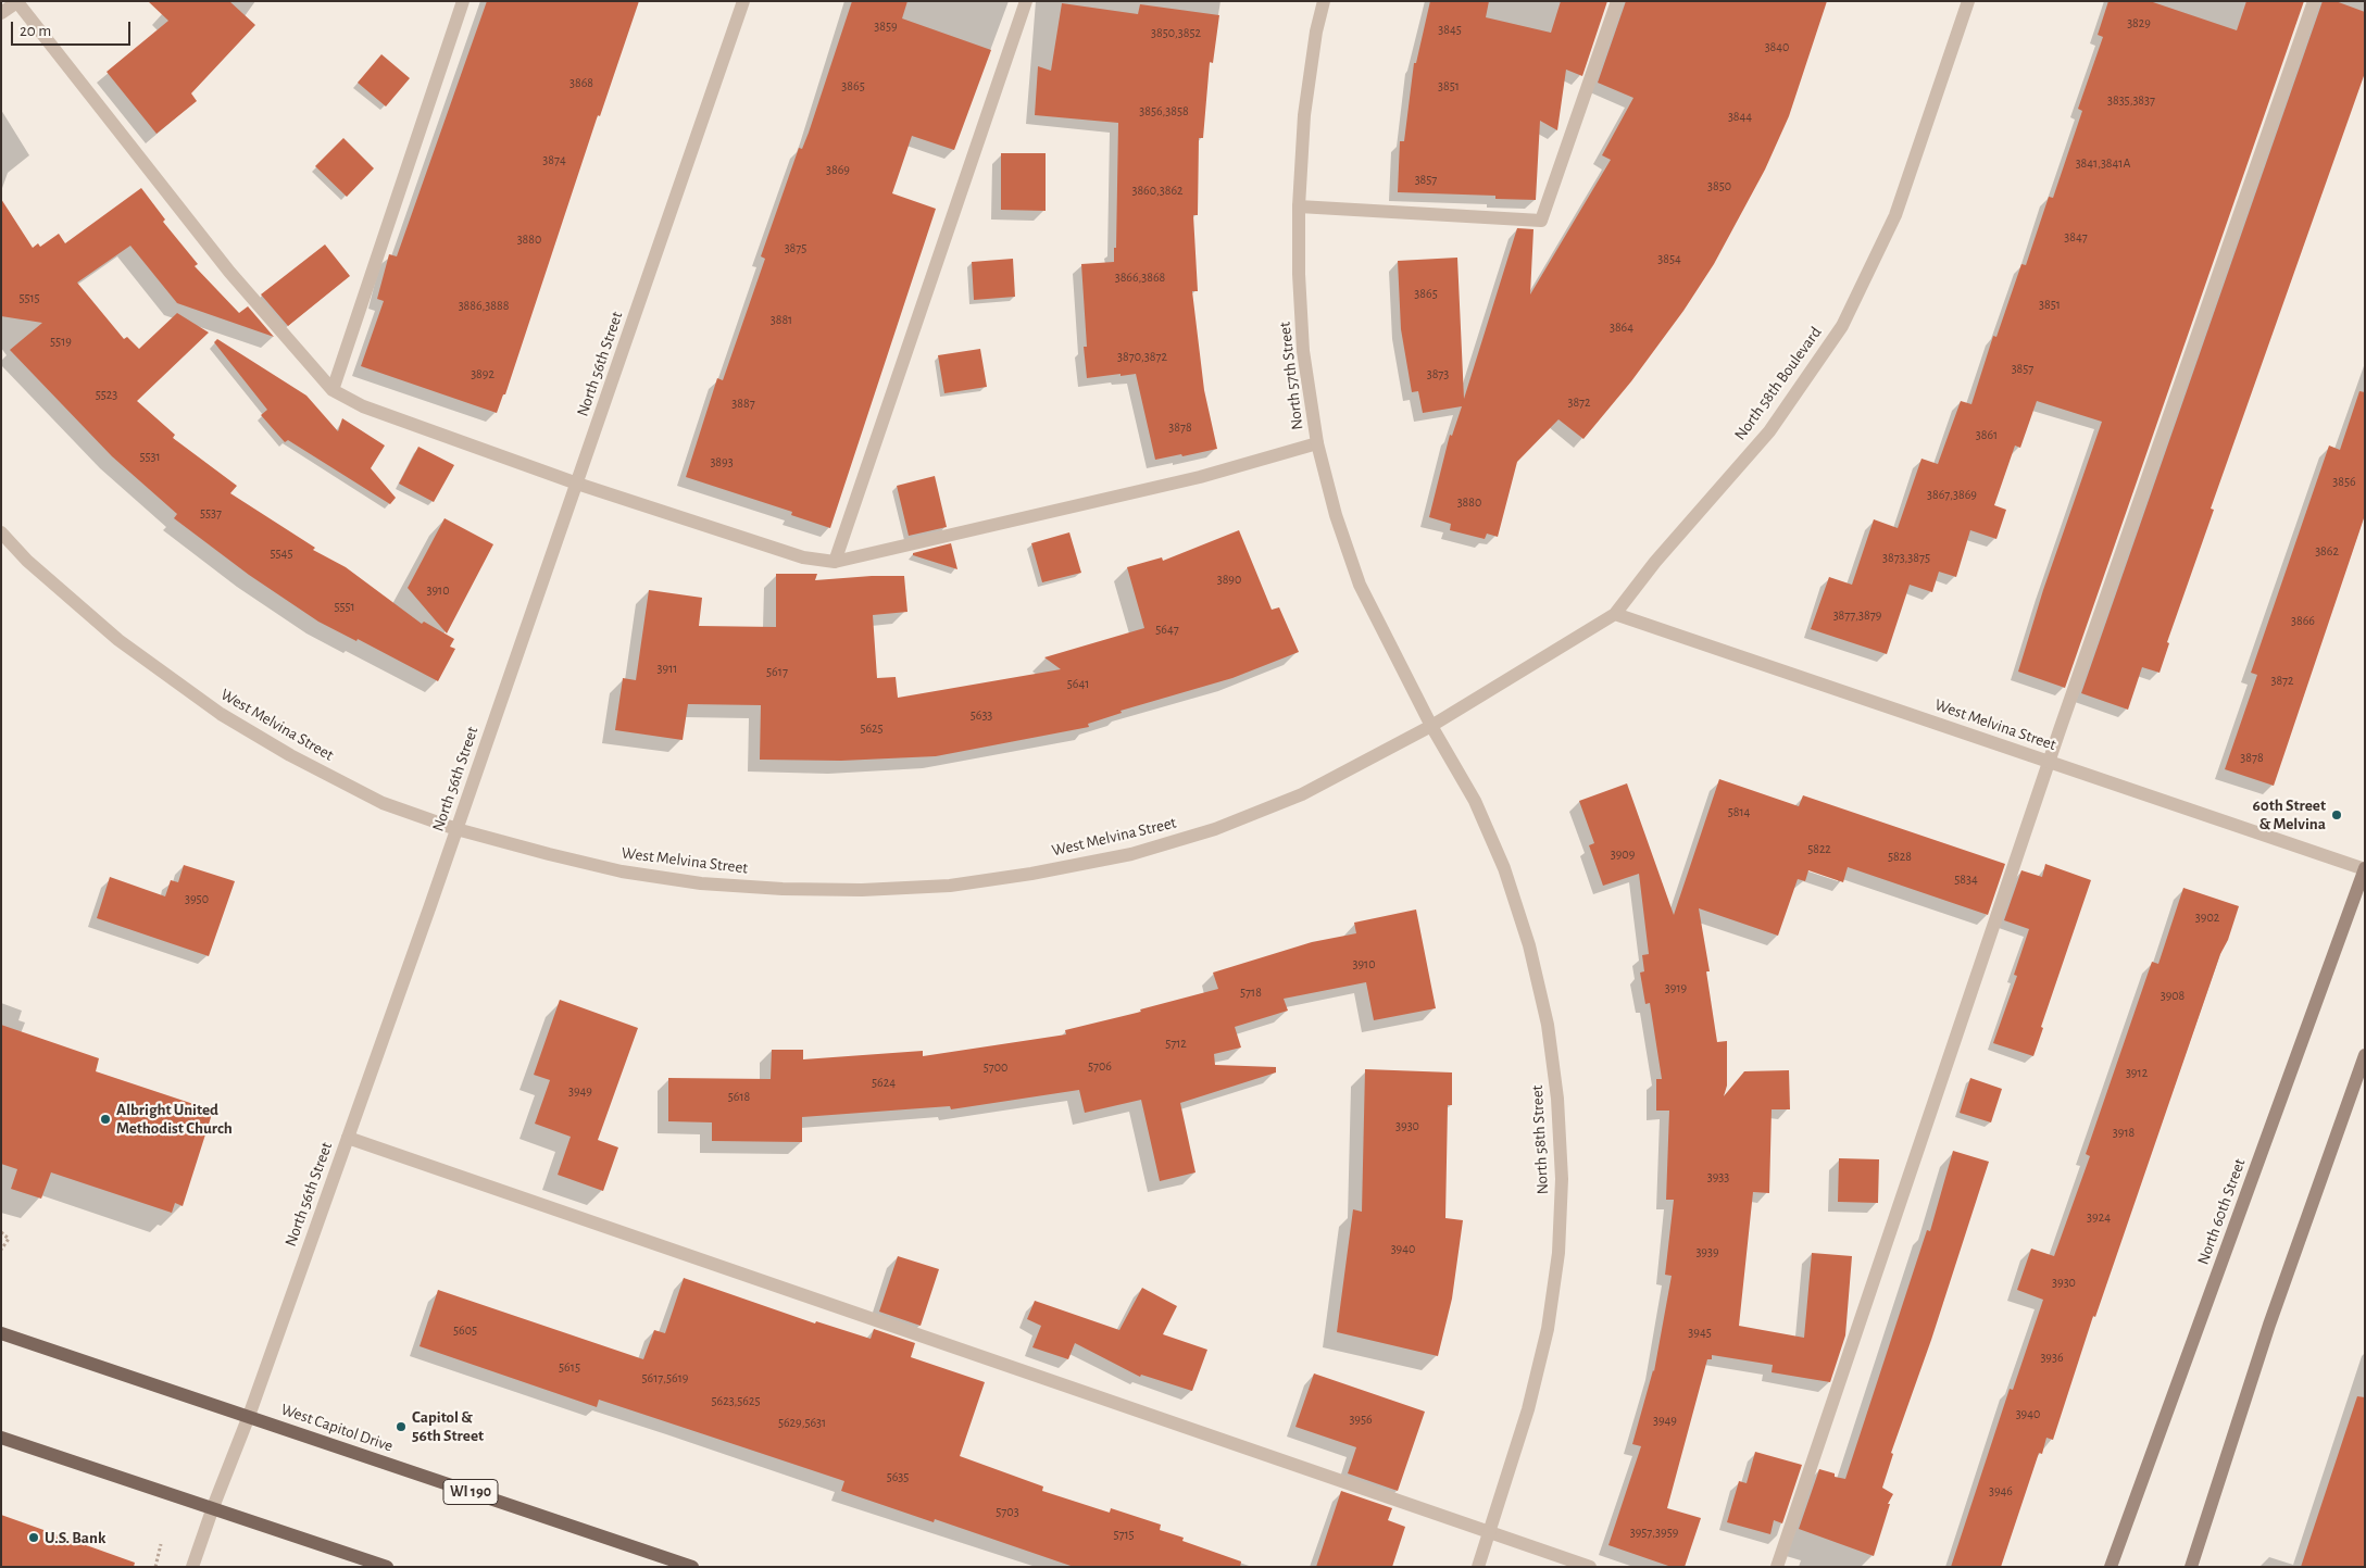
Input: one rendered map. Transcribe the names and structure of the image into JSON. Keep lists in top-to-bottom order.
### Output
{
  "streets": {
    "main road": ["North 60th Street", "West Capitol Drive", "WI 190"],
    "street": [
      "North 56th Street",
      "North 57th Street",
      "North 58th Boulevard",
      "West Melvina Street",
      "North 58th Street"
    ]
  },
  "crossings": [
    ["North 56th Street", "West Melvina Street"],
    ["North 56th Street", "West Capitol Drive"],
    ["North 57th Street", "North 58th Boulevard"],
    ["North 57th Street", "West Melvina Street"],
    ["North 57th Street", "North 58th Street"],
    ["North 58th Boulevard", "West Melvina Street"],
    ["North 58th Boulevard", "North 58th Street"],
    ["West Melvina Street", "North 58th Street"],
    ["West Melvina Street", "North 60th Street"]
  ],
  "places": [
    "60th Street & Melvina",
    "Albright United Methodist Church",
    "Capitol & 56th Street",
    "U.S. Bank"
  ],
  "house_numbers": [
    "3829",
    "3859",
    "3845",
    "3850,3852",
    "3840",
    "3868",
    "3865",
    "3851",
    "3835,3837",
    "3856,3858",
    "3844",
    "3874",
    "3841,3841A",
    "3869",
    "3857",
    "3850",
    "3860,3862",
    "3847",
    "3880",
    "3875",
    "3854",
    "3866,3868",
    "3865",
    "5515",
    "3851",
    "3886,3888",
    "3881",
    "3864",
    "5519",
    "3870,3872",
    "3857",
    "3892",
    "3873",
    "5523",
    "3872",
    "3887",
    "3878",
    "3861",
    "5531",
    "3893",
    "3856",
    "3867,3869",
    "3880",
    "5537",
    "3862",
    "5545",
    "3873,3875",
    "3890",
    "3910",
    "5551",
    "3877,3879",
    "3866",
    "5647",
    "3911",
    "5617",
    "3872",
    "5641",
    "5633",
    "5625",
    "3878",
    "5814",
    "5822",
    "3909",
    "5828",
    "5834",
    "3950",
    "3902",
    "3910",
    "3919",
    "5718",
    "3908",
    "5712",
    "5706",
    "5700",
    "3912",
    "5624",
    "3949",
    "5618",
    "3930",
    "3918",
    "3933",
    "3924",
    "3940",
    "3939",
    "3930",
    "5605",
    "3945",
    "3936",
    "5615",
    "5617,5619",
    "5623,5625",
    "3940",
    "3956",
    "3949",
    "5629,5631",
    "5635",
    "3946",
    "5703",
    "3957,3959",
    "5715"
  ],
  "scale_bar": "20 m"
}
